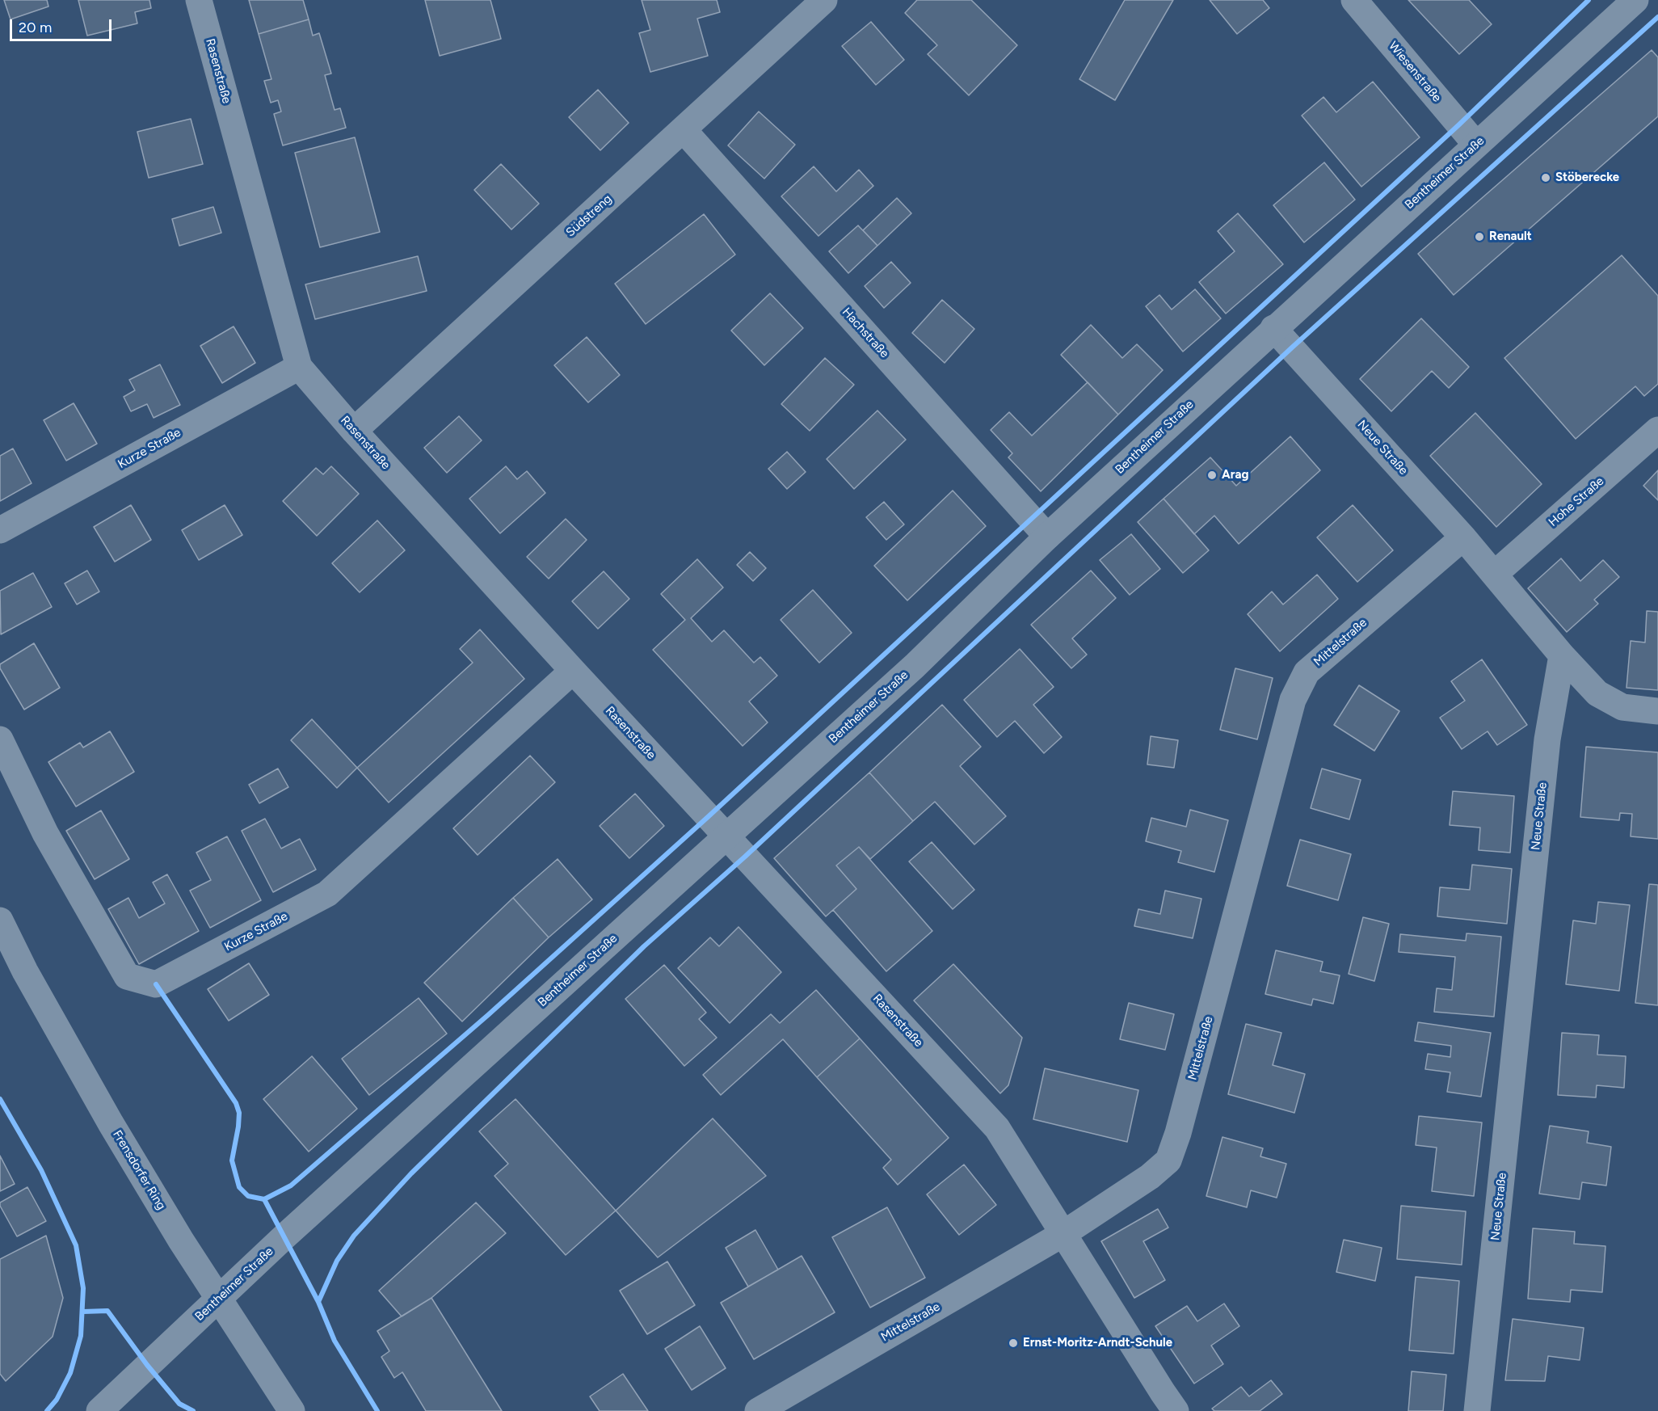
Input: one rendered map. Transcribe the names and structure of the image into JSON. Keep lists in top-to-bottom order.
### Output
{
  "streets": {
    "street": [
      "Rasenstraße",
      "Wiesenstraße",
      "Bentheimer Straße",
      "Südstreng",
      "Hachstraße",
      "Neue Straße",
      "Kurze Straße",
      "Hohe Straße",
      "Mittelstraße",
      "Frensdorfer Ring"
    ]
  },
  "crossings": [
    ["Rasenstraße", "Bentheimer Straße"],
    ["Rasenstraße", "Südstreng"],
    ["Rasenstraße", "Kurze Straße"],
    ["Rasenstraße", "Mittelstraße"],
    ["Wiesenstraße", "Bentheimer Straße"],
    ["Bentheimer Straße", "Hachstraße"],
    ["Bentheimer Straße", "Neue Straße"],
    ["Bentheimer Straße", "Frensdorfer Ring"],
    ["Südstreng", "Hachstraße"],
    ["Neue Straße", "Hohe Straße"],
    ["Neue Straße", "Mittelstraße"]
  ],
  "places": [
    "Stöberecke",
    "Renault",
    "Arag",
    "Ernst-Moritz-Arndt-Schule"
  ],
  "scale_bar": "20 m"
}
